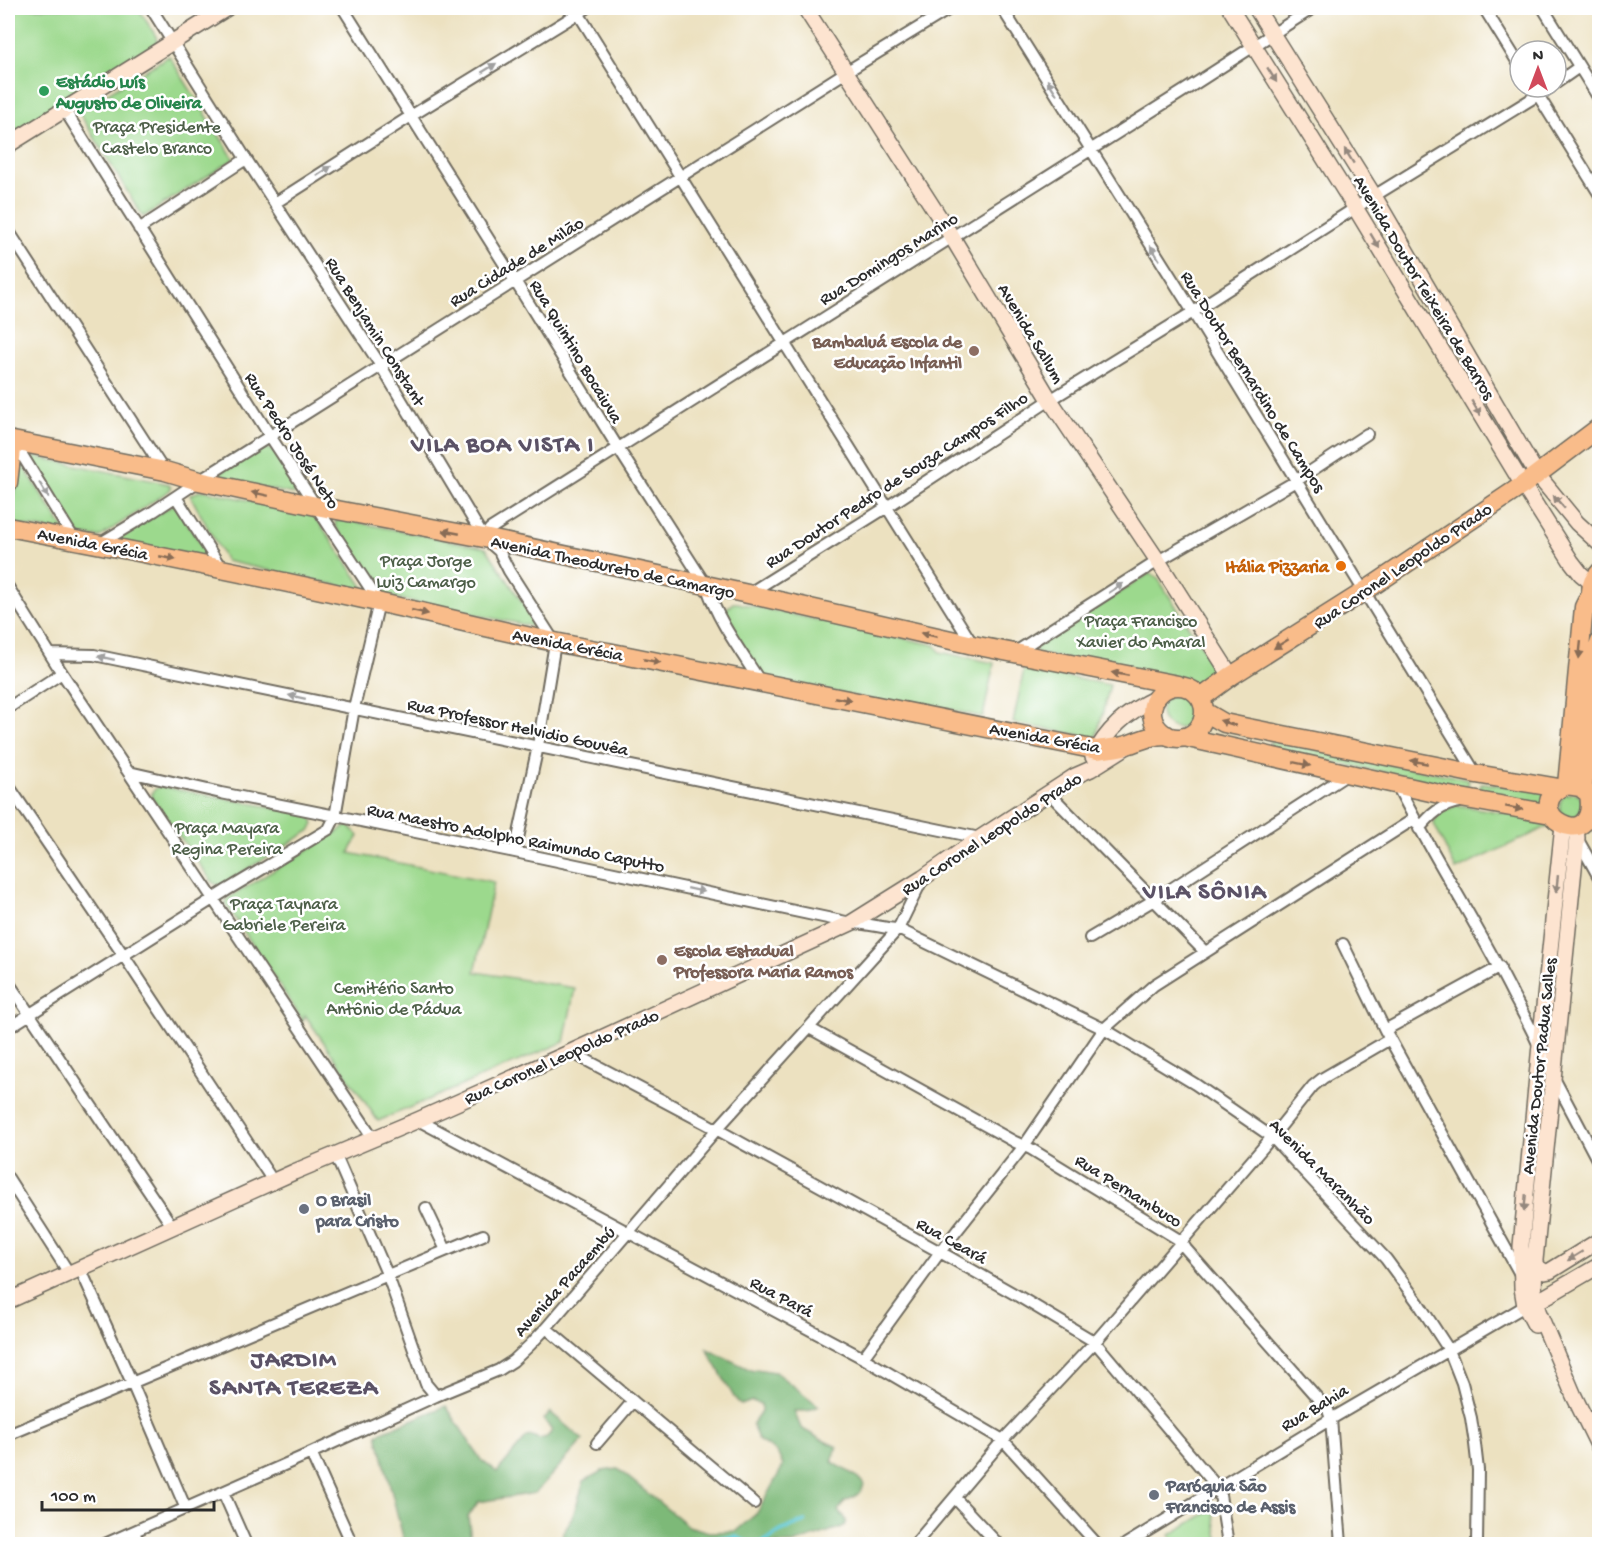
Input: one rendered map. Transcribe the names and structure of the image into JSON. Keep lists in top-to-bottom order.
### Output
{
  "streets": {
    "main road": ["Avenida Grécia", "Rua Coronel Leopoldo Prado", "Avenida Theodureto de Camargo"],
    "street": [
      "Rua Domingos Marino",
      "Rua Cidade de Milão",
      "Avenida Doutor Teixeira de Barros",
      "Rua Benjamin Constant",
      "Avenida Sallum",
      "Rua Quintino Bocaiuva",
      "Rua Doutor Bernardino de Campos",
      "Rua Pedro José Neto",
      "Rua Doutor Pedro de Souza Campos Filho",
      "Rua Professor Helvidio Gouvêa",
      "Rua Maestro Adolpho Raimundo Caputto",
      "Avenida Doutor Padua Salles",
      "Avenida Maranhão",
      "Rua Pernambuco",
      "Rua Ceará",
      "Avenida Pacaembú",
      "Rua Pará",
      "Rua Bahia"
    ]
  },
  "crossings": [
    ["Rua Domingos Marino", "Avenida Doutor Teixeira de Barros"],
    ["Rua Domingos Marino", "Rua Benjamin Constant"],
    ["Rua Domingos Marino", "Avenida Sallum"],
    ["Rua Domingos Marino", "Rua Quintino Bocaiuva"],
    ["Rua Domingos Marino", "Rua Doutor Bernardino de Campos"],
    ["Rua Domingos Marino", "Avenida Theodureto de Camargo"],
    ["Rua Cidade de Milão", "Rua Benjamin Constant"],
    ["Rua Cidade de Milão", "Avenida Sallum"],
    ["Rua Cidade de Milão", "Rua Quintino Bocaiuva"],
    ["Rua Cidade de Milão", "Rua Pedro José Neto"],
    ["Rua Cidade de Milão", "Avenida Grécia"],
    ["Rua Cidade de Milão", "Avenida Theodureto de Camargo"],
    ["Avenida Doutor Teixeira de Barros", "Rua Doutor Pedro de Souza Campos Filho"],
    ["Avenida Doutor Teixeira de Barros", "Rua Coronel Leopoldo Prado"],
    ["Rua Benjamin Constant", "Avenida Grécia"],
    ["Rua Benjamin Constant", "Avenida Theodureto de Camargo"],
    ["Avenida Sallum", "Rua Doutor Pedro de Souza Campos Filho"],
    ["Avenida Sallum", "Rua Coronel Leopoldo Prado"],
    ["Rua Quintino Bocaiuva", "Avenida Grécia"],
    ["Rua Quintino Bocaiuva", "Avenida Theodureto de Camargo"],
    ["Rua Doutor Bernardino de Campos", "Rua Doutor Pedro de Souza Campos Filho"],
    ["Rua Doutor Bernardino de Campos", "Rua Coronel Leopoldo Prado"],
    ["Rua Pedro José Neto", "Avenida Grécia"],
    ["Rua Pedro José Neto", "Avenida Theodureto de Camargo"],
    ["Rua Doutor Pedro de Souza Campos Filho", "Avenida Theodureto de Camargo"],
    ["Avenida Grécia", "Rua Coronel Leopoldo Prado"],
    ["Rua Coronel Leopoldo Prado", "Avenida Theodureto de Camargo"],
    ["Rua Coronel Leopoldo Prado", "Rua Professor Helvidio Gouvêa"],
    ["Rua Coronel Leopoldo Prado", "Rua Maestro Adolpho Raimundo Caputto"],
    ["Rua Coronel Leopoldo Prado", "Rua Ceará"],
    ["Rua Coronel Leopoldo Prado", "Avenida Pacaembú"],
    ["Rua Coronel Leopoldo Prado", "Rua Pará"],
    ["Rua Maestro Adolpho Raimundo Caputto", "Avenida Maranhão"],
    ["Rua Maestro Adolpho Raimundo Caputto", "Avenida Pacaembú"],
    ["Avenida Doutor Padua Salles", "Rua Bahia"],
    ["Avenida Maranhão", "Avenida Pacaembú"],
    ["Avenida Maranhão", "Rua Bahia"],
    ["Rua Pernambuco", "Avenida Pacaembú"],
    ["Rua Pernambuco", "Rua Bahia"],
    ["Rua Ceará", "Avenida Pacaembú"],
    ["Rua Ceará", "Rua Bahia"],
    ["Avenida Pacaembú", "Rua Pará"]
  ],
  "one_way": [
    "Rua Doutor Bernardino de Campos",
    "Avenida Grécia",
    "Avenida Theodureto de Camargo",
    "Rua Maestro Adolpho Raimundo Caputto"
  ],
  "districts": ["VILA BOA VISTA I", "VILA SÔNIA", "JARDIM SANTA TEREZA"],
  "parks": [
    "Praça Presidente Castelo Branco",
    "Praça Jorge Luiz Camargo",
    "Praça Francisco Xavier do Amaral",
    "Praça Mayara Regina Pereira",
    "Praça Taynara Gabriele Pereira",
    "Cemitério Santo Antônio de Pádua"
  ],
  "places": [
    "Estádio Luís Augusto de Oliveira",
    "Bambaluá Escola de Educação Infantil",
    "Itália Pizzaria",
    "Escola Estadual Professora Maria Ramos",
    "O Brasil para Cristo",
    "Paróquia São Francisco de Assis"
  ],
  "scale_bar": "100 m",
  "north": "top"
}
